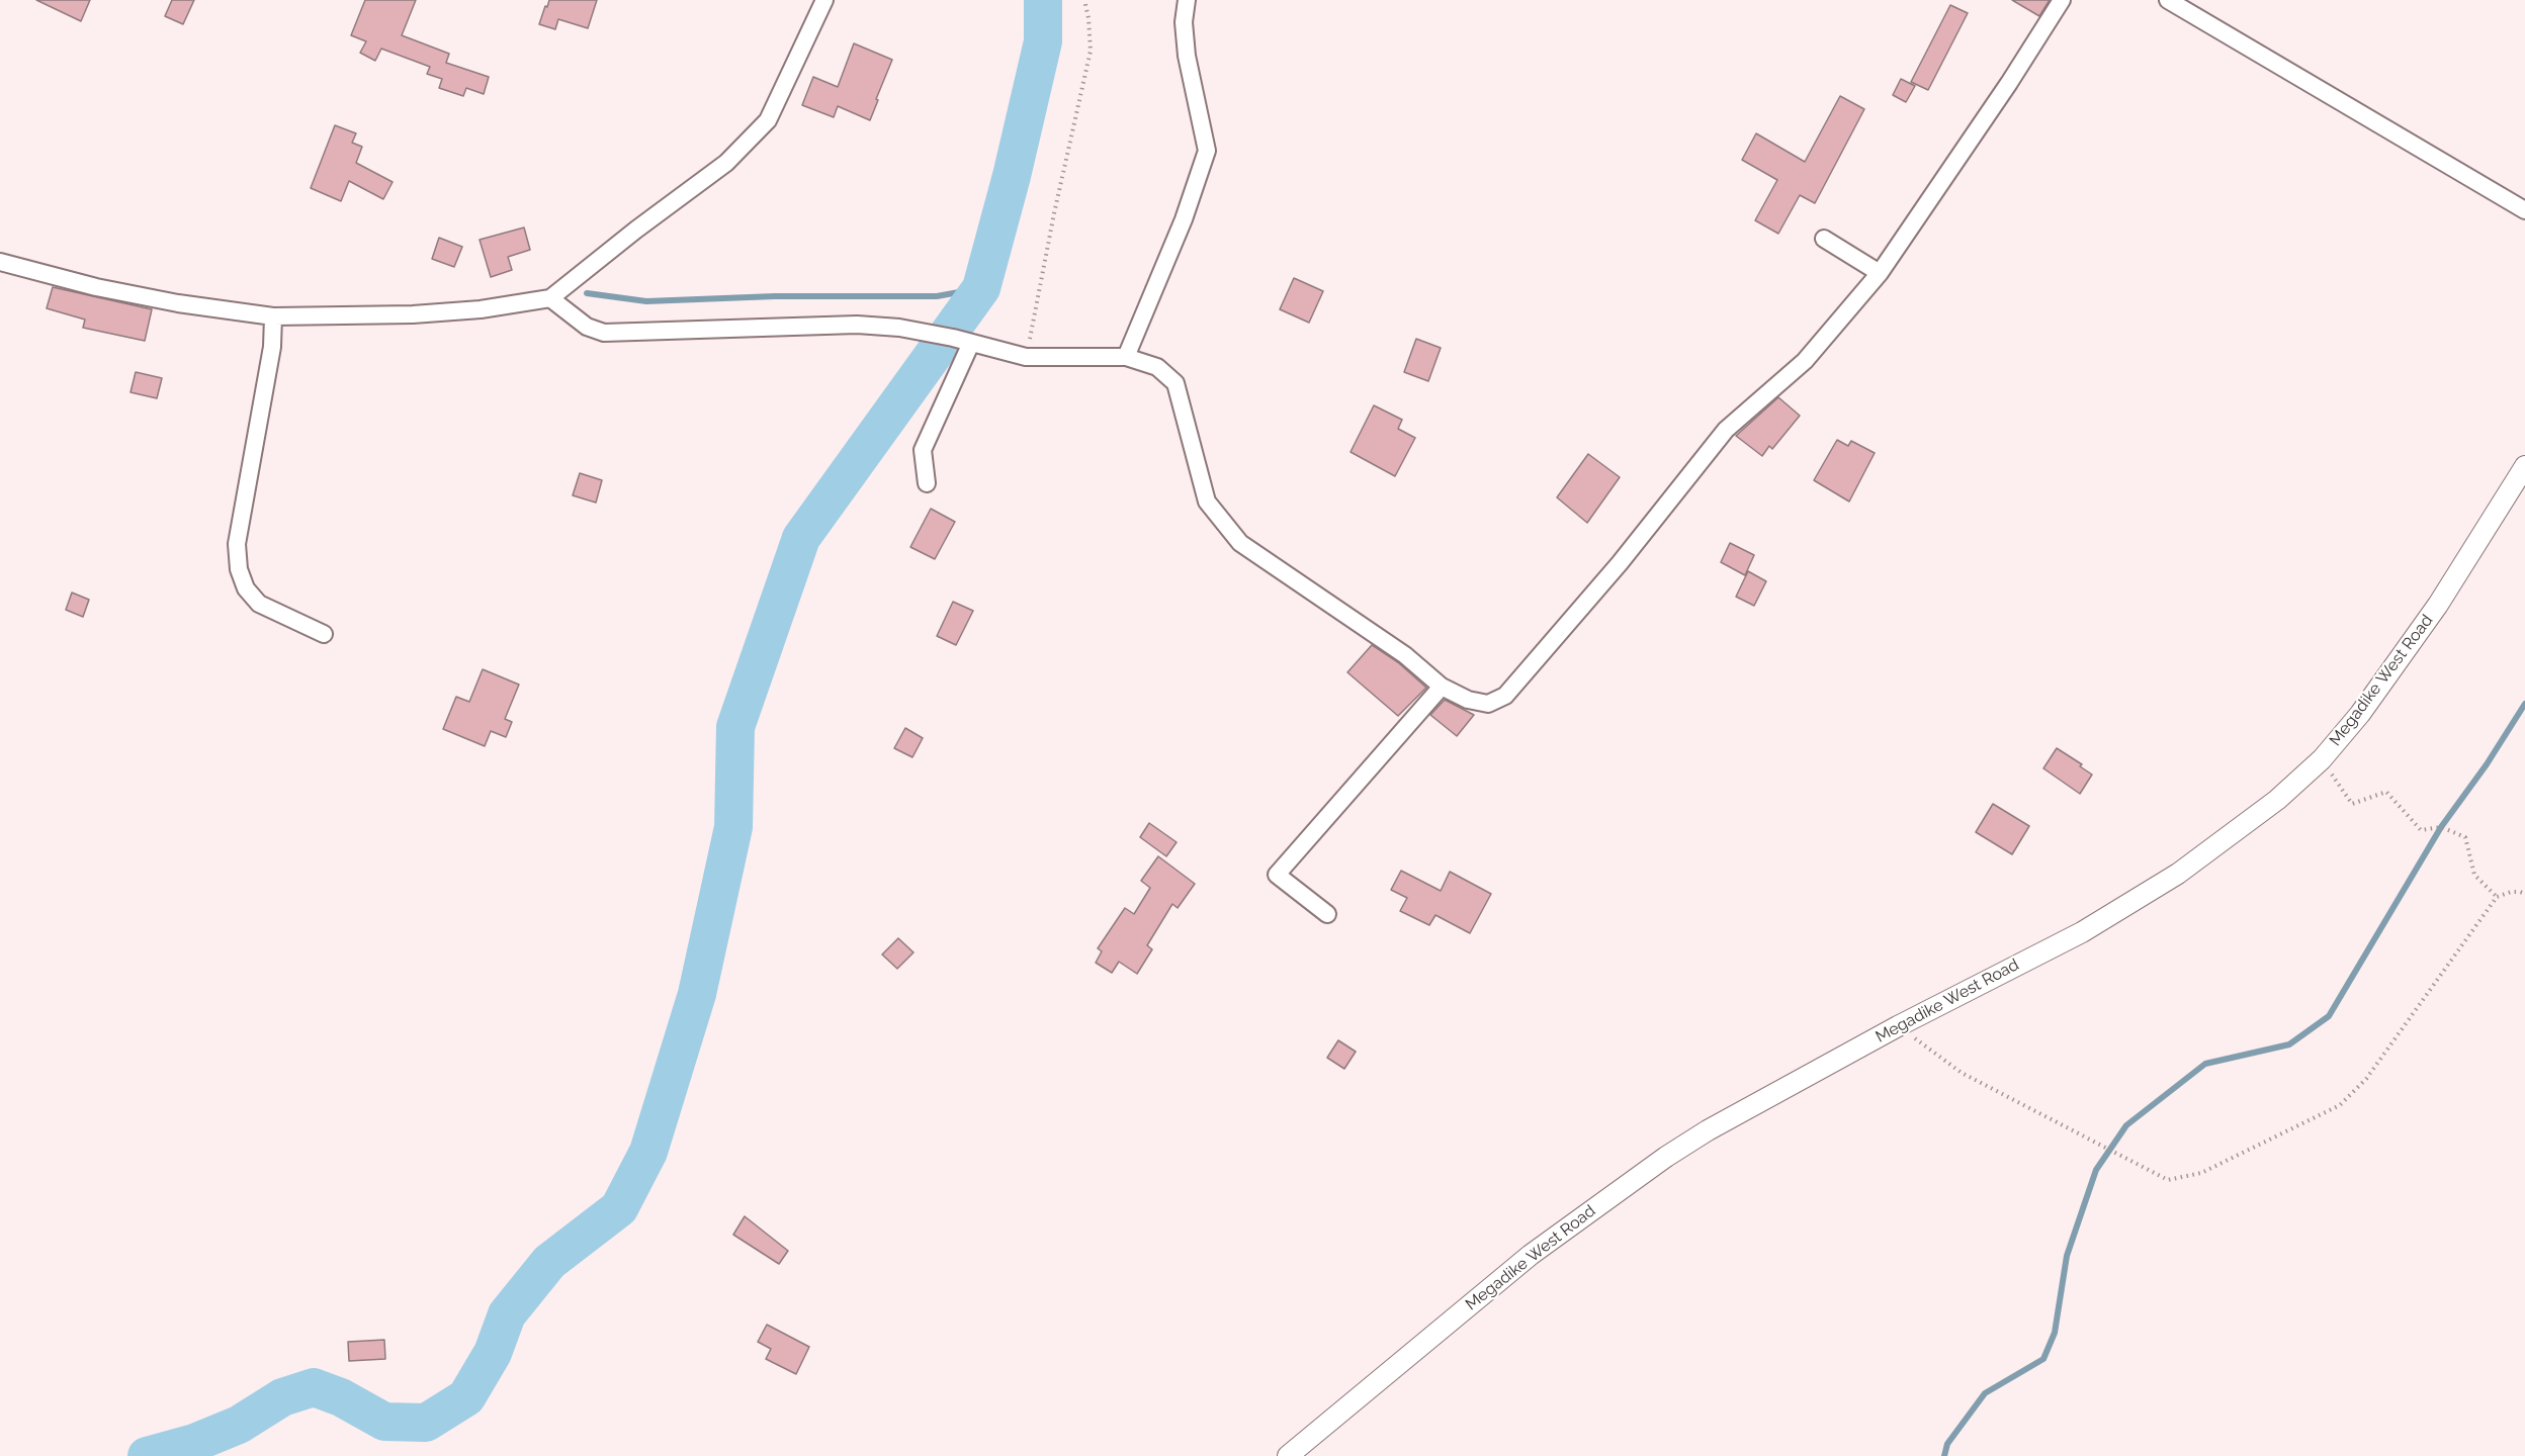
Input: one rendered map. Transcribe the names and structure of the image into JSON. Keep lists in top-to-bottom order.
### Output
{
  "streets": {
    "street": ["Megadike West Road"]
  }
}
